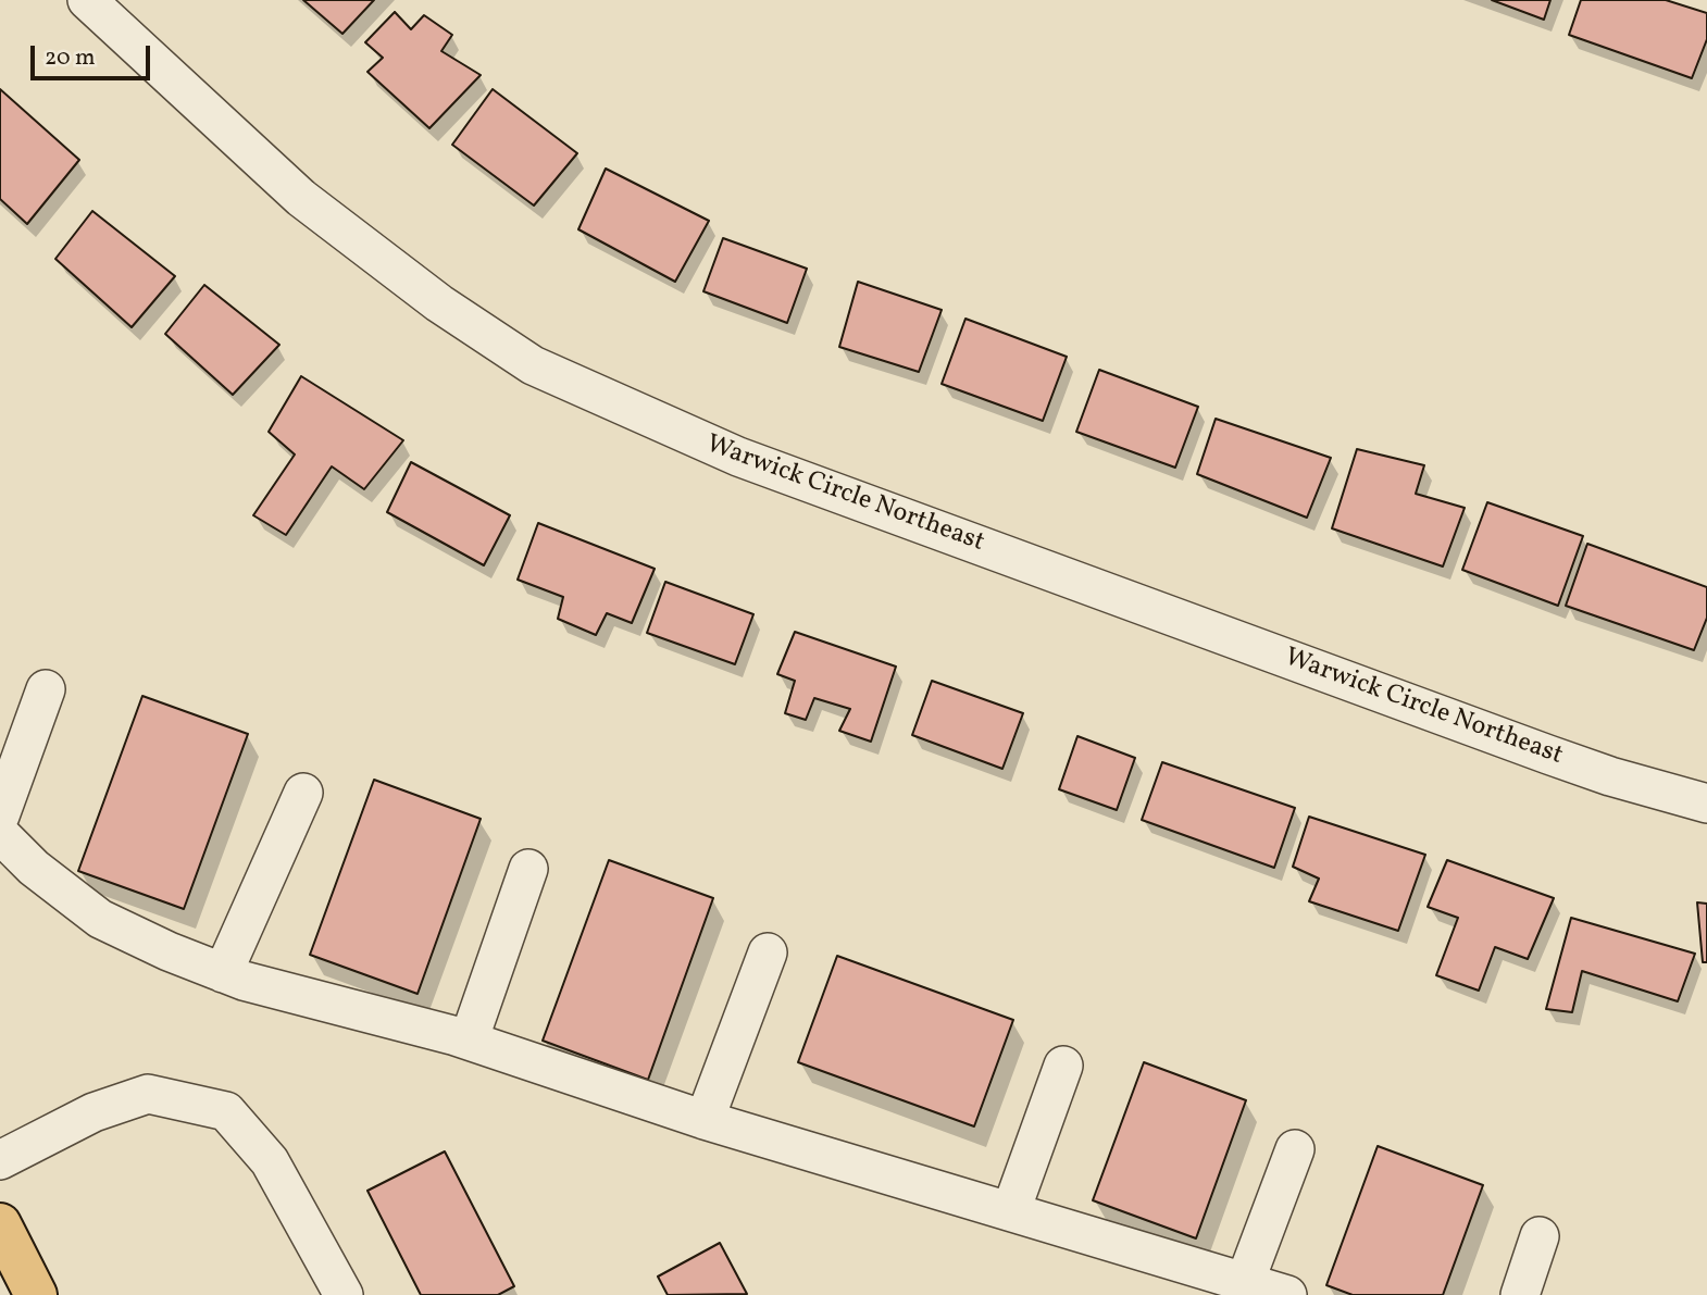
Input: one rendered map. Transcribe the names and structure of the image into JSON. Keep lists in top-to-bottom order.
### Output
{
  "streets": {
    "street": ["Warwick Circle Northeast"]
  },
  "scale_bar": "20 m"
}
